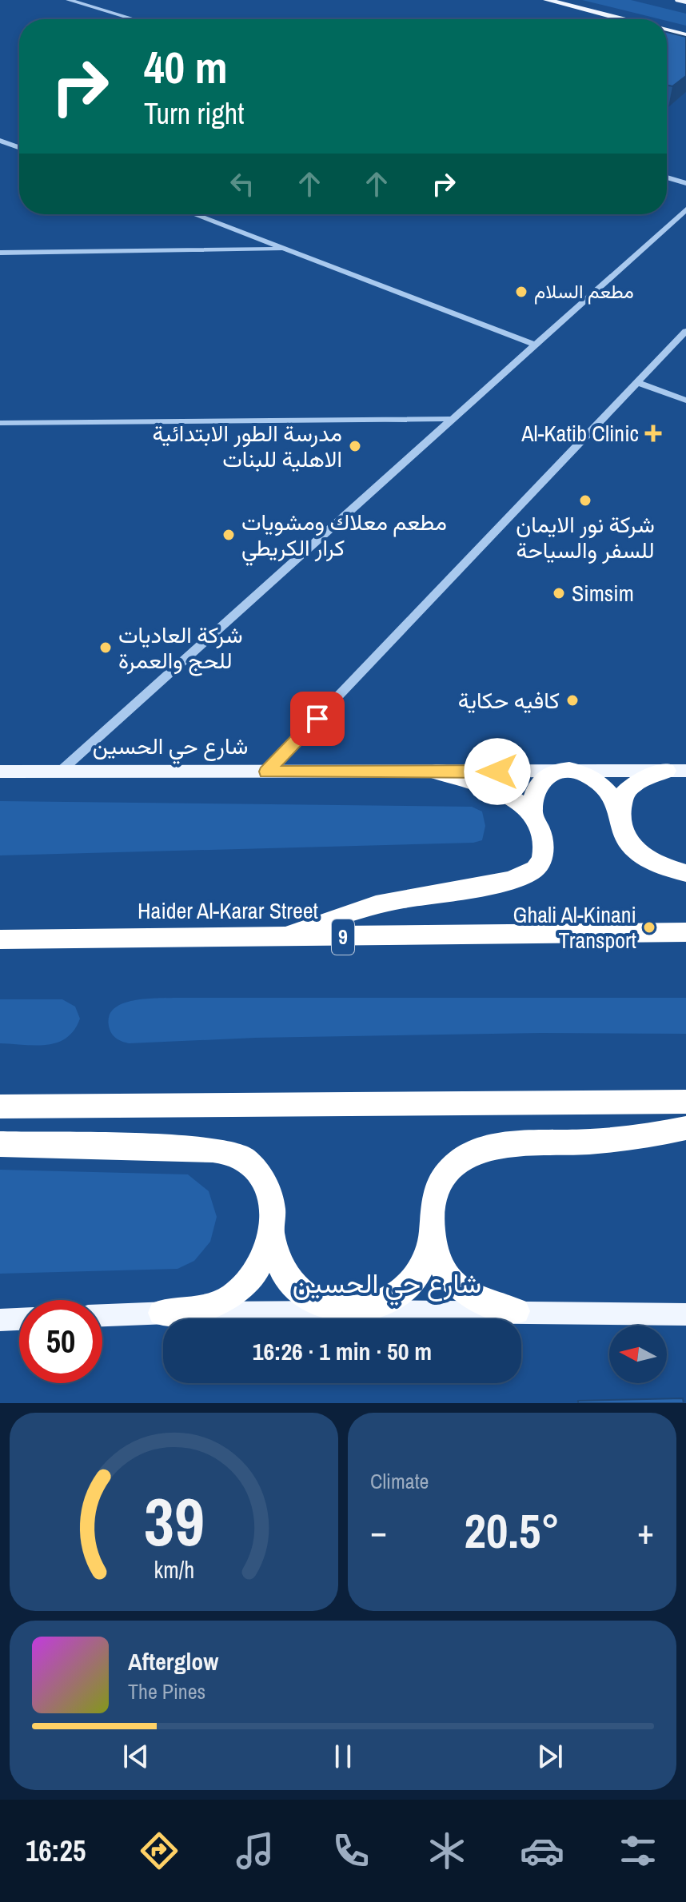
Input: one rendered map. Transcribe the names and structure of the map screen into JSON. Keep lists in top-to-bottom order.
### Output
{
  "streets": {
    "highway": ["Haider Al-Karar Street", "9"],
    "main road": ["شارع حي الحسين"]
  },
  "places": {
    "other": [
      "مطعم السلام",
      "مدرسة الطور الابتدائية الاهلية للبنات",
      "شركة نور الايمان للسفر والسياحة",
      "مطعم معلاك ومشويات كرار الكريطي",
      "Simsim",
      "شركة العاديات للحج والعمرة",
      "كافيه حكاية",
      "Ghali Al-Kinani Transport"
    ],
    "health": ["Al-Katib Clinic"]
  },
  "north": "left",
  "page": {
    "turn": ["40 m", "Turn right"],
    "limit": "50",
    "trip": "16:26 · 1 min · 50 m",
    "tile": "Climate",
    "heat": ["−", "20.5°", "+"],
    "song": ["Afterglow", "The Pines"],
    "tabs": "16:25",
    "gauge": ["39", "km/h"]
  }
}
